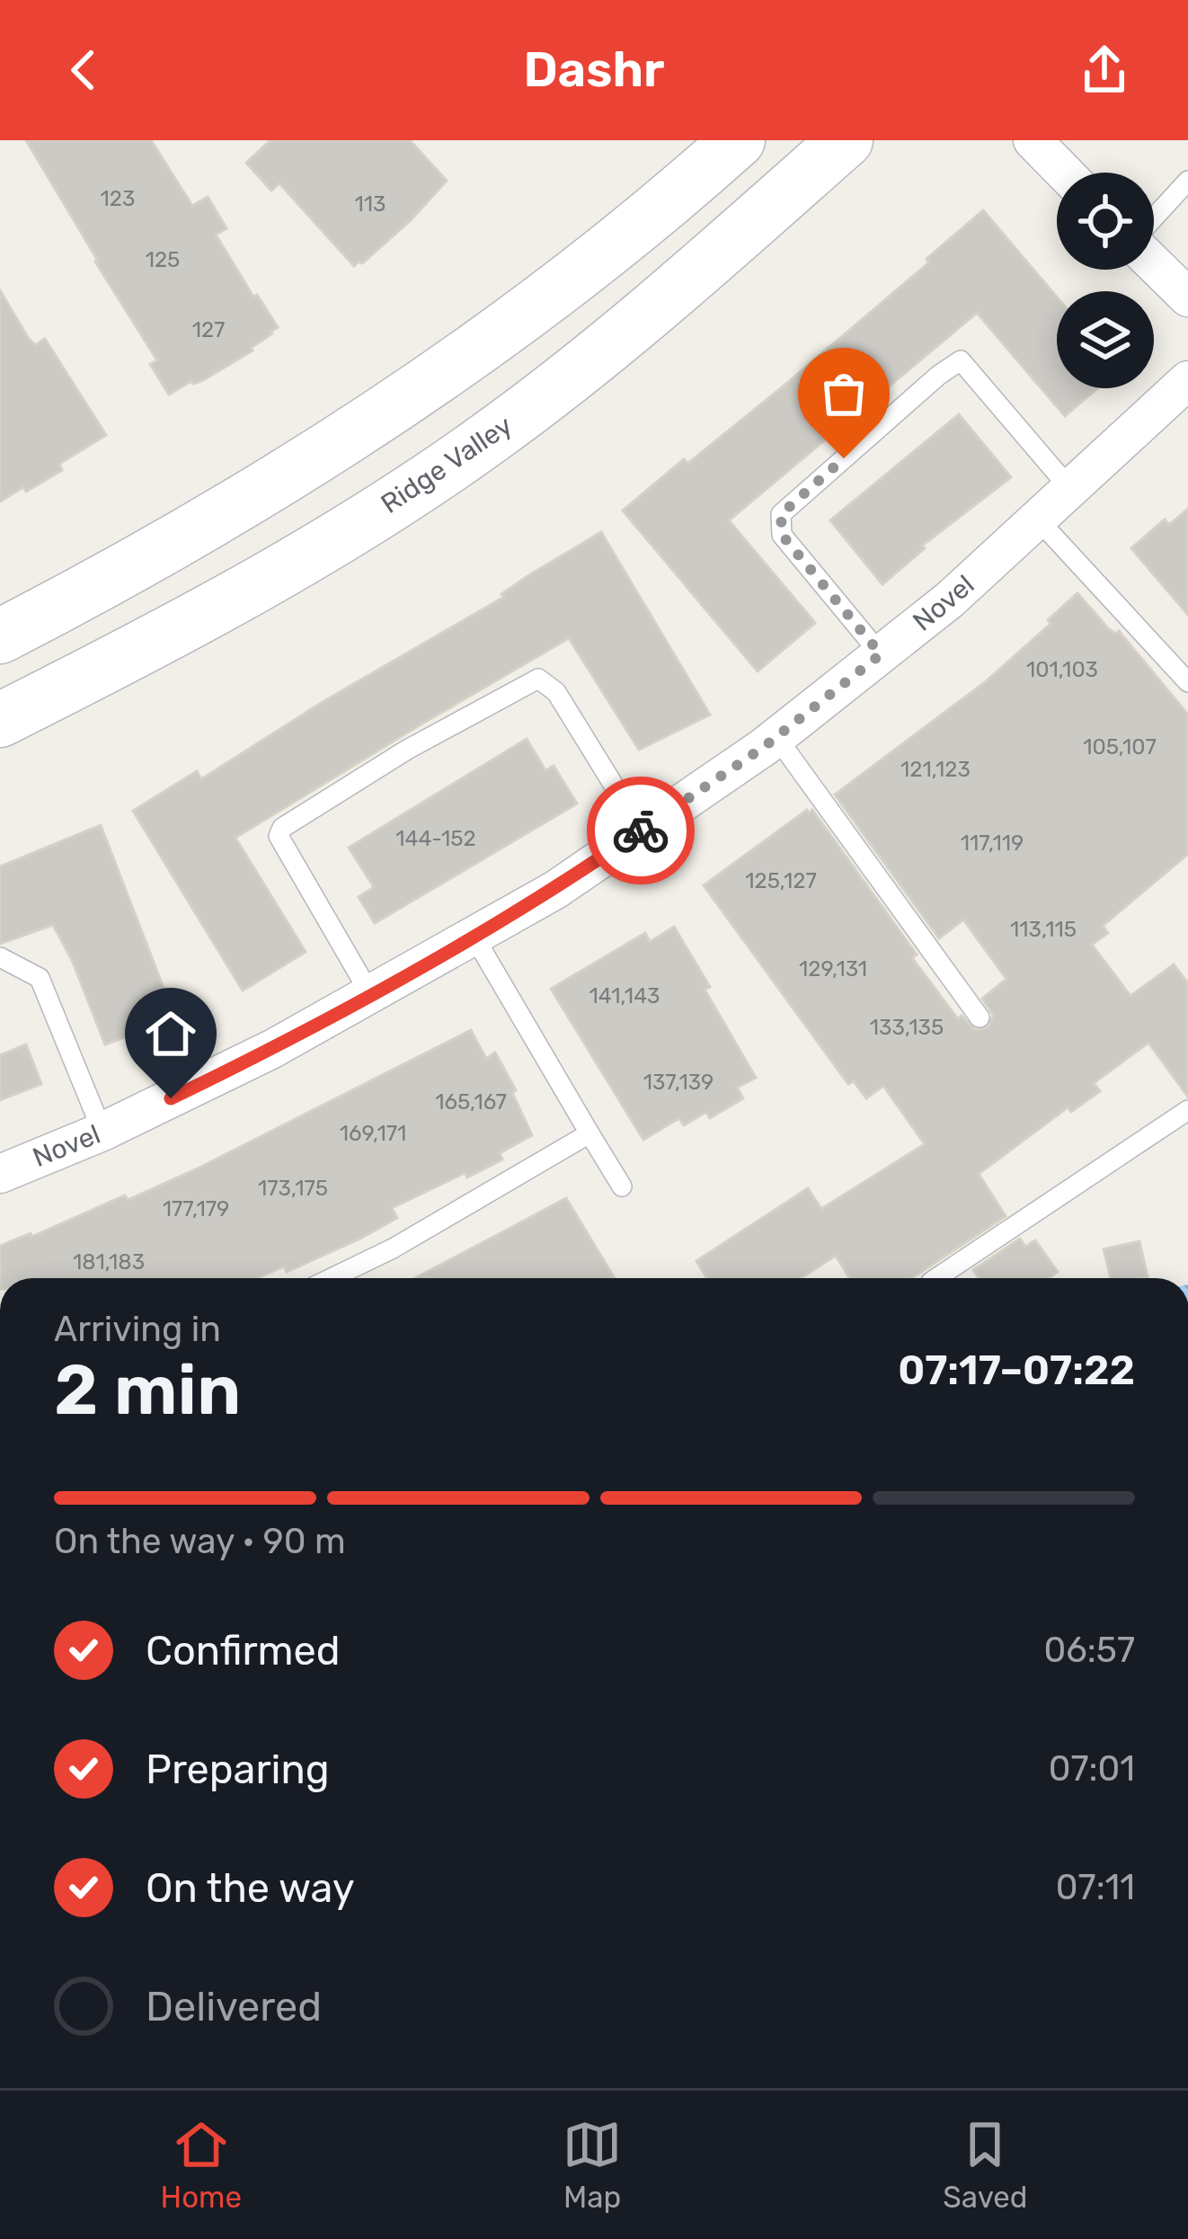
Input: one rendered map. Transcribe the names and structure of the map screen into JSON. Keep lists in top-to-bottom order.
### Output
{
  "streets": {
    "main road": ["Ridge Valley"],
    "street": ["Novel"]
  },
  "house_numbers": [
    "123",
    "113",
    "125",
    "127",
    "101,103",
    "105,107",
    "121,123",
    "144-152",
    "117,119",
    "125,127",
    "113,115",
    "129,131",
    "141,143",
    "133,135",
    "137,139",
    "165,167",
    "169,171",
    "173,175",
    "177,179",
    "181,183"
  ],
  "page": {
    "header": "Dashr",
    "heading": ["2 min", "Arriving in", "07:17–07:22"],
    "bar": "On the way · 90 m",
    "list": [
      ["Confirmed", "06:57"],
      ["Preparing", "07:01"],
      ["On the way", "07:11"],
      "Delivered"
    ],
    "tabs": ["Home", "Map", "Saved"]
  }
}
